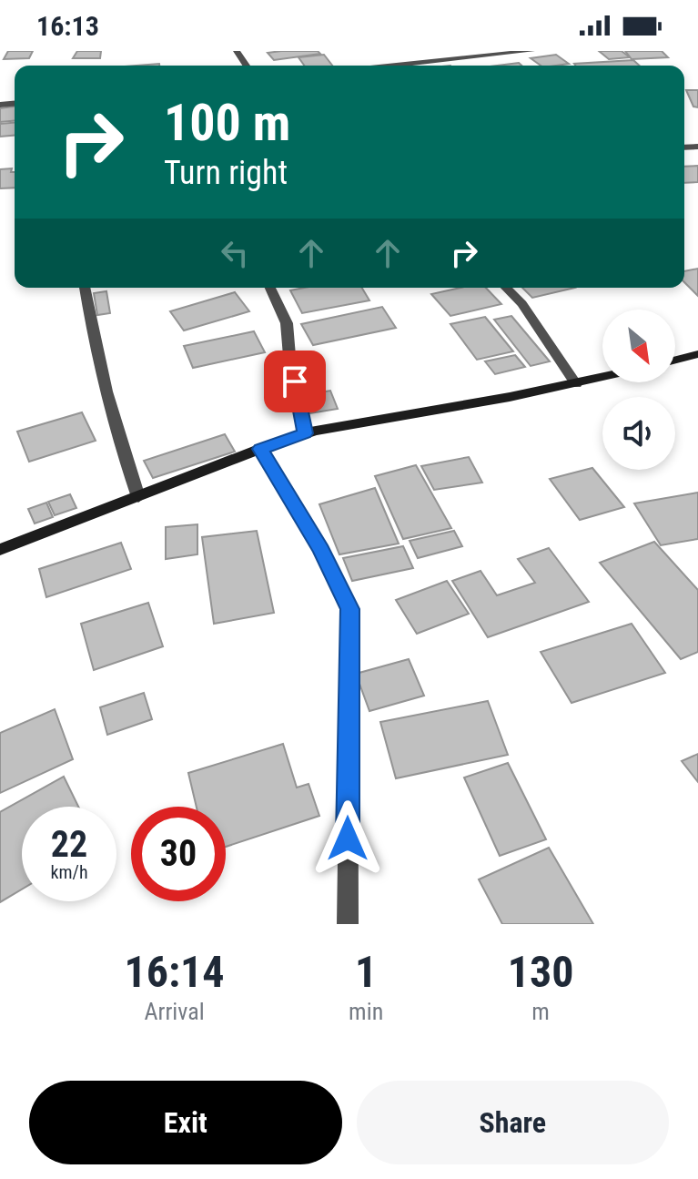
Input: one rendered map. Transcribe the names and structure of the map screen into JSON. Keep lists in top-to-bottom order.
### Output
{
  "north": "bottom right",
  "page": {
    "status": "16:13",
    "turn": ["100 m", "Turn right"],
    "speed": "22 km/h",
    "limit": "30",
    "eta": [
      "16:14",
      "Arrival",
      "1",
      "min",
      "130",
      "m"
    ],
    "buttons": ["Exit", "Share"]
  }
}
